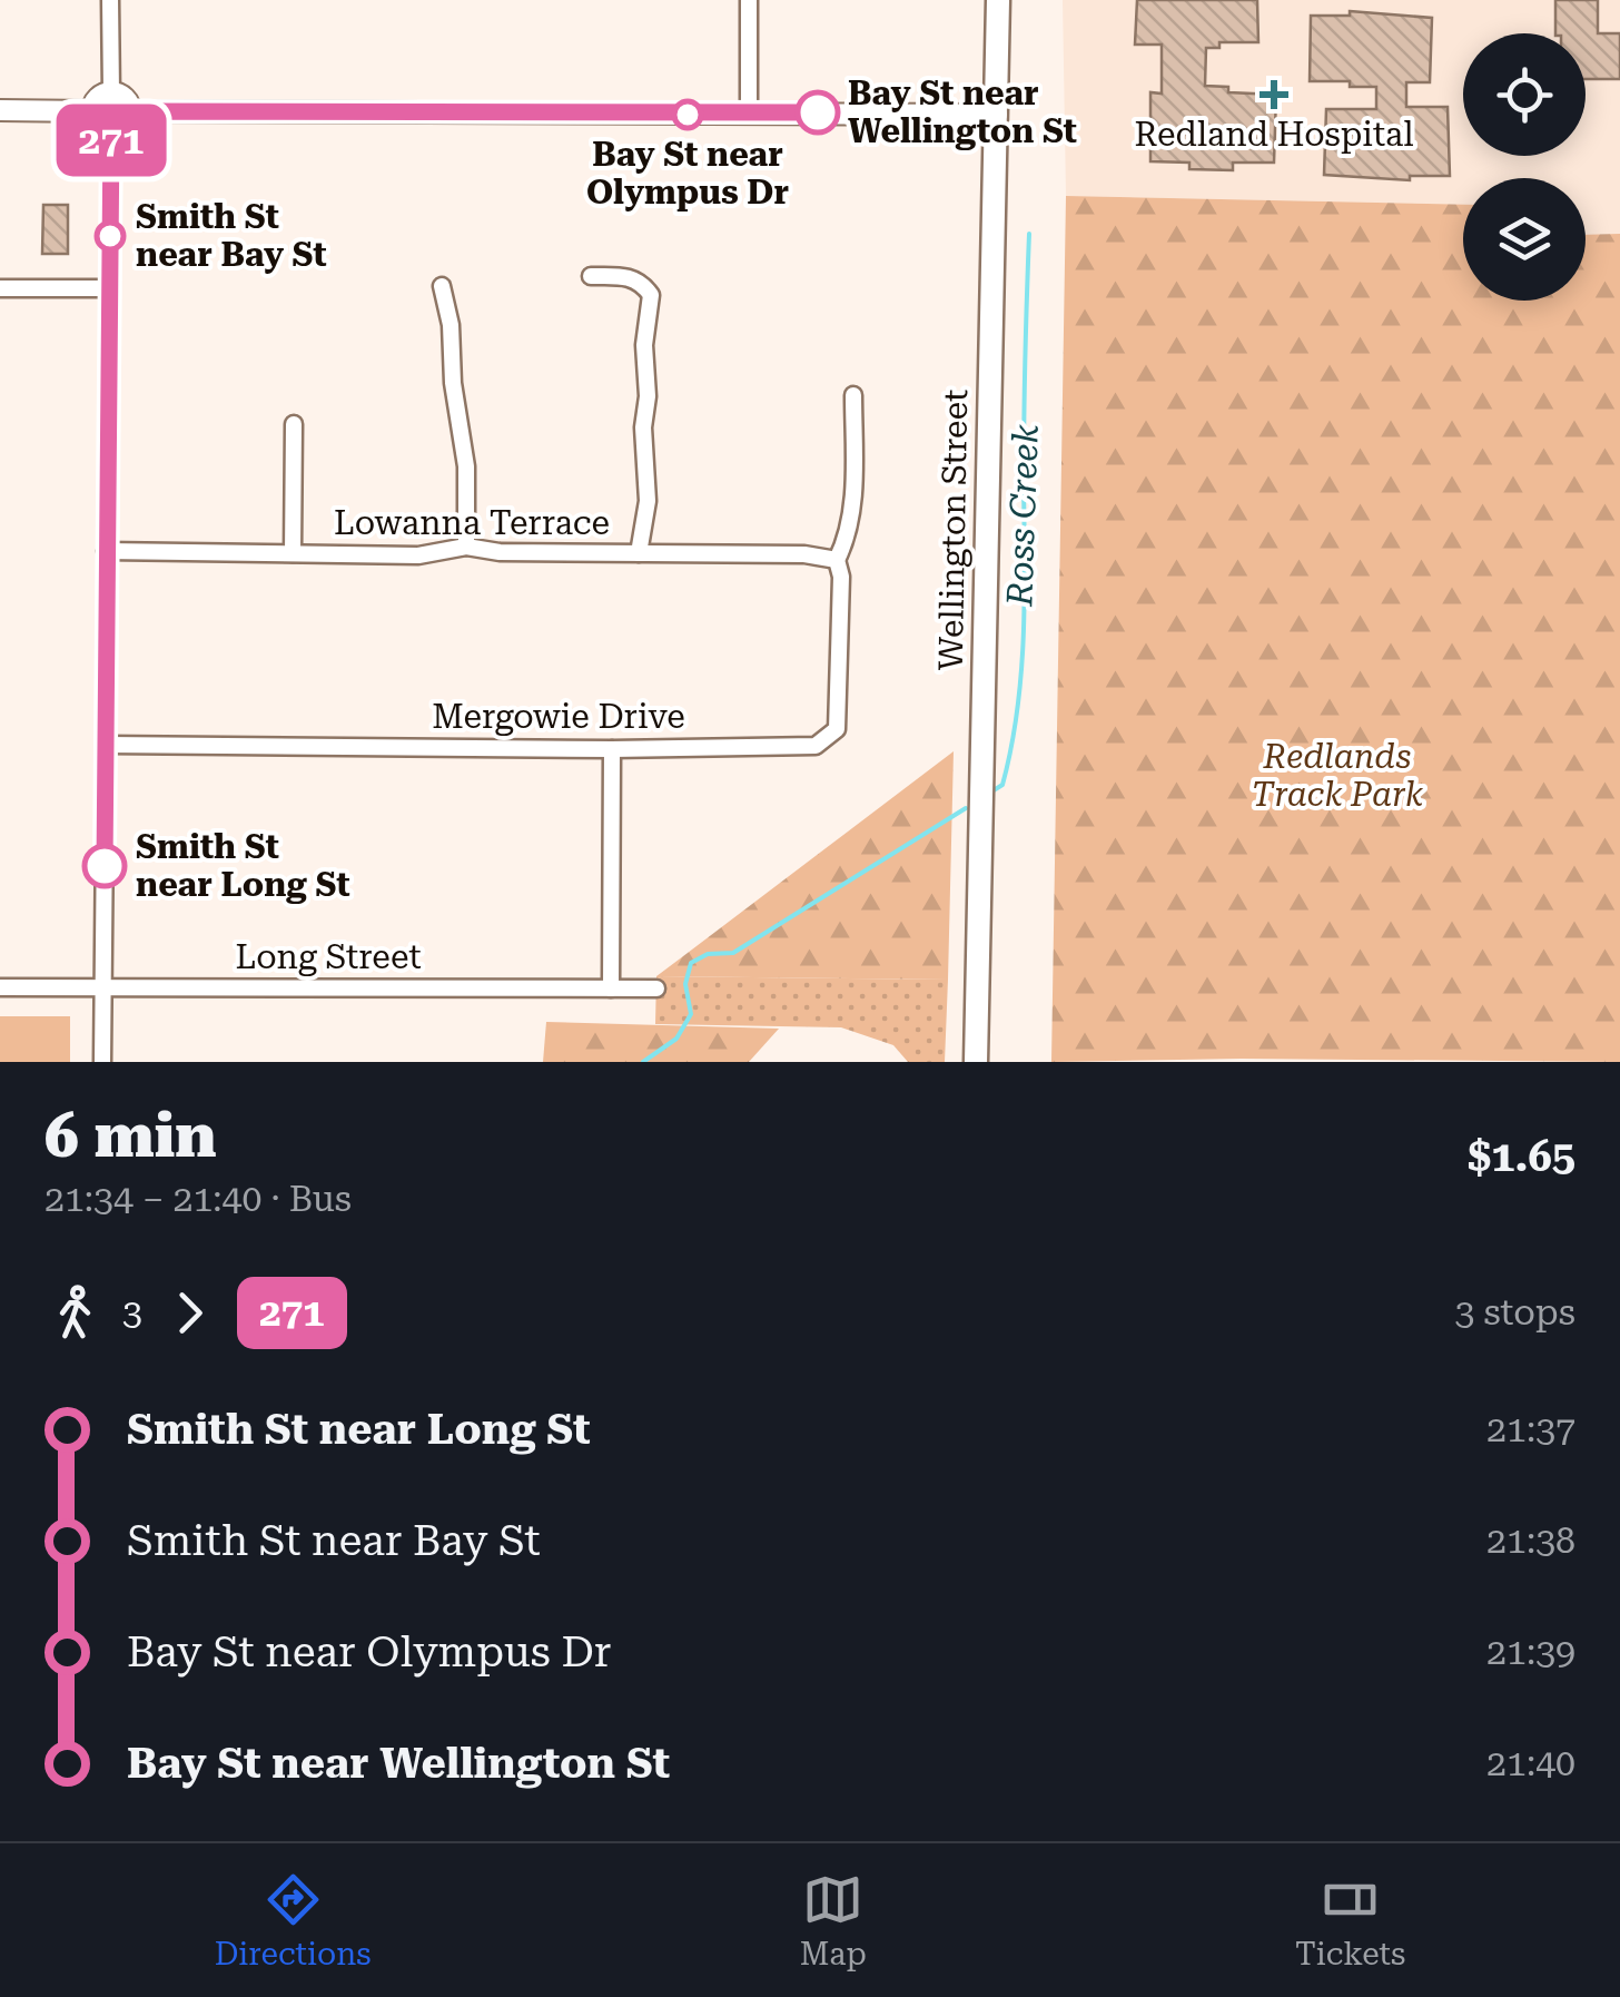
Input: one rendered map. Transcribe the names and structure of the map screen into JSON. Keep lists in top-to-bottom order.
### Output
{
  "streets": {
    "main road": ["Wellington Street"],
    "street": ["Lowanna Terrace", "Mergowie Drive", "Long Street"]
  },
  "crossings": [
    ["Lowanna Terrace", "Mergowie Drive"]
  ],
  "water": ["Ross Creek"],
  "parks": ["Redlands Track Park"],
  "places": {
    "health": ["Redland Hospital"],
    "other": [
      "Bay St near Wellington St",
      "Bay St near Olympus Dr",
      "Smith St near Bay St",
      "Smith St near Long St"
    ]
  },
  "lines": ["bus line 271"],
  "page": {
    "on_map": "271",
    "heading": ["6 min", "21:34 – 21:40 · Bus", "$1.65"],
    "legs": ["3", "271", "3 stops"],
    "list": [
      {
        "name": "Smith St near Long St",
        "value": "21:37"
      },
      {
        "name": "Smith St near Bay St",
        "value": "21:38"
      },
      {
        "name": "Bay St near Olympus Dr",
        "value": "21:39"
      },
      {
        "name": "Bay St near Wellington St",
        "value": "21:40"
      }
    ],
    "tabs": ["Directions", "Map", "Tickets"]
  }
}
